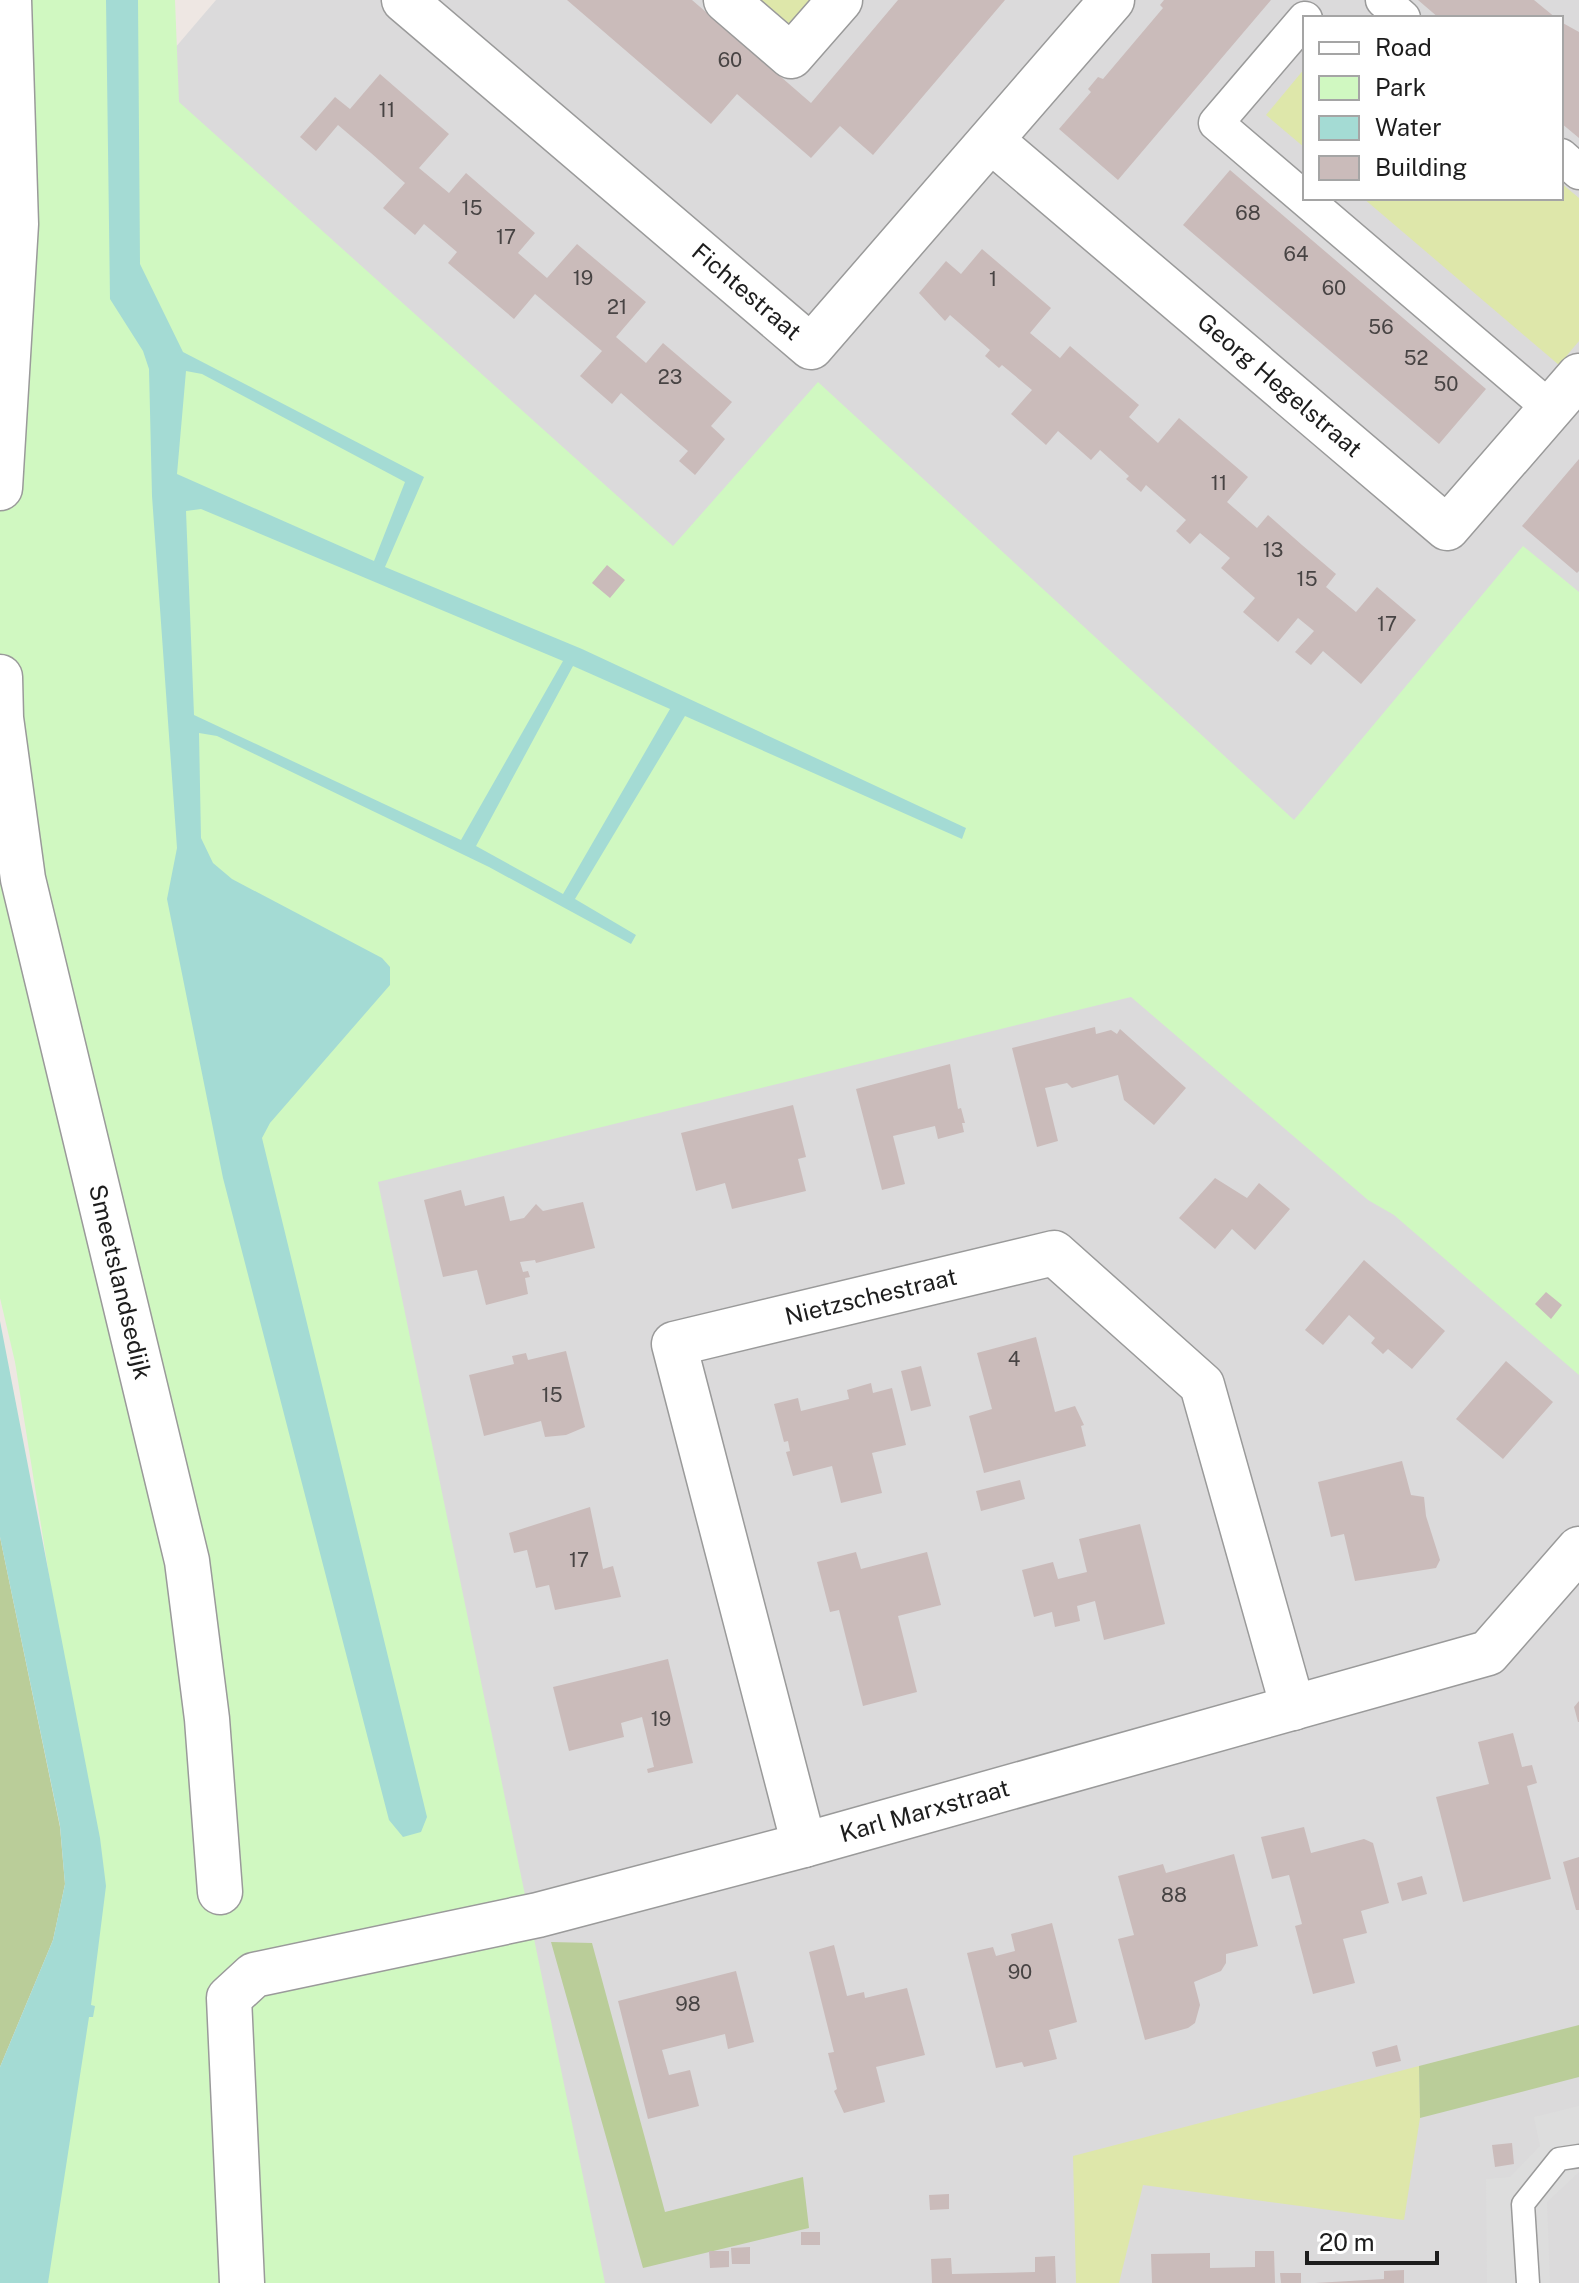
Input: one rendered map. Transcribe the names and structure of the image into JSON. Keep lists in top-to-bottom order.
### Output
{
  "streets": {
    "street": [
      "Fichtestraat",
      "Georg Hegelstraat",
      "Smeetslandsedijk",
      "Nietzschestraat",
      "Karl Marxstraat"
    ]
  },
  "crossings": [
    ["Fichtestraat", "Georg Hegelstraat"],
    ["Nietzschestraat", "Karl Marxstraat"]
  ],
  "house_numbers": [
    "60",
    "11",
    "15",
    "68",
    "17",
    "64",
    "19",
    "1",
    "60",
    "21",
    "56",
    "52",
    "23",
    "50",
    "11",
    "13",
    "15",
    "17",
    "4",
    "15",
    "17",
    "19",
    "88",
    "90",
    "98"
  ],
  "legend": [
    "Road",
    "Park",
    "Water",
    "Building"
  ],
  "scale_bar": "20 m"
}
